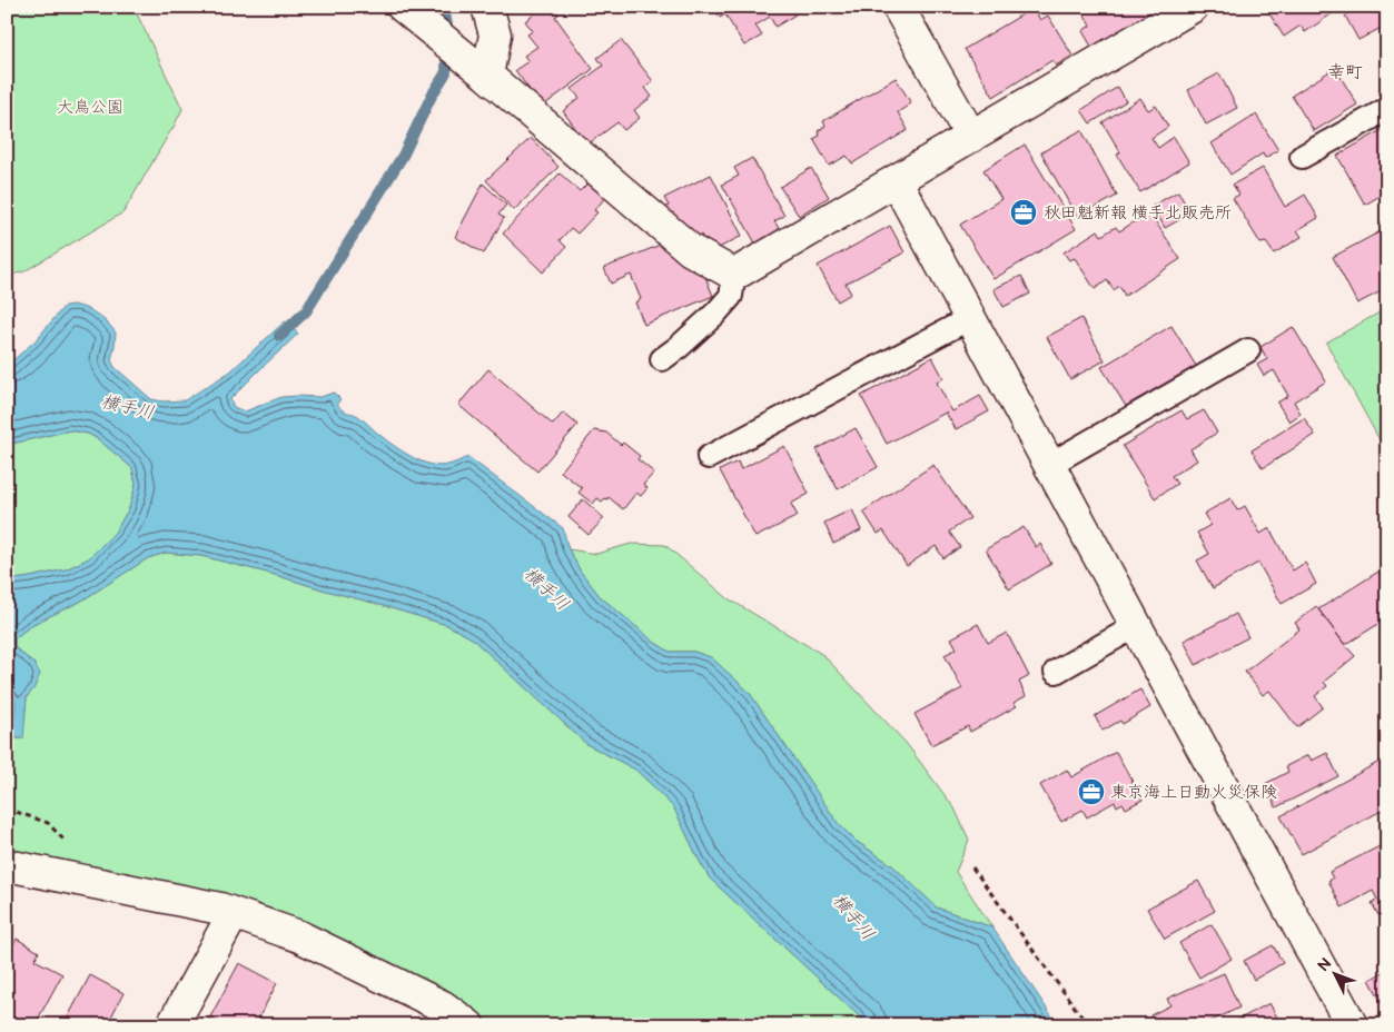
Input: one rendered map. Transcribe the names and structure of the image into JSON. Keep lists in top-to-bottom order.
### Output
{
  "districts": ["幸町"],
  "water": ["横手川"],
  "parks": ["大鳥公園"],
  "places": {
    "office": ["秋田魁新報 横手北販売所", "東京海上日動火災保険"]
  },
  "north": "top left"
}
